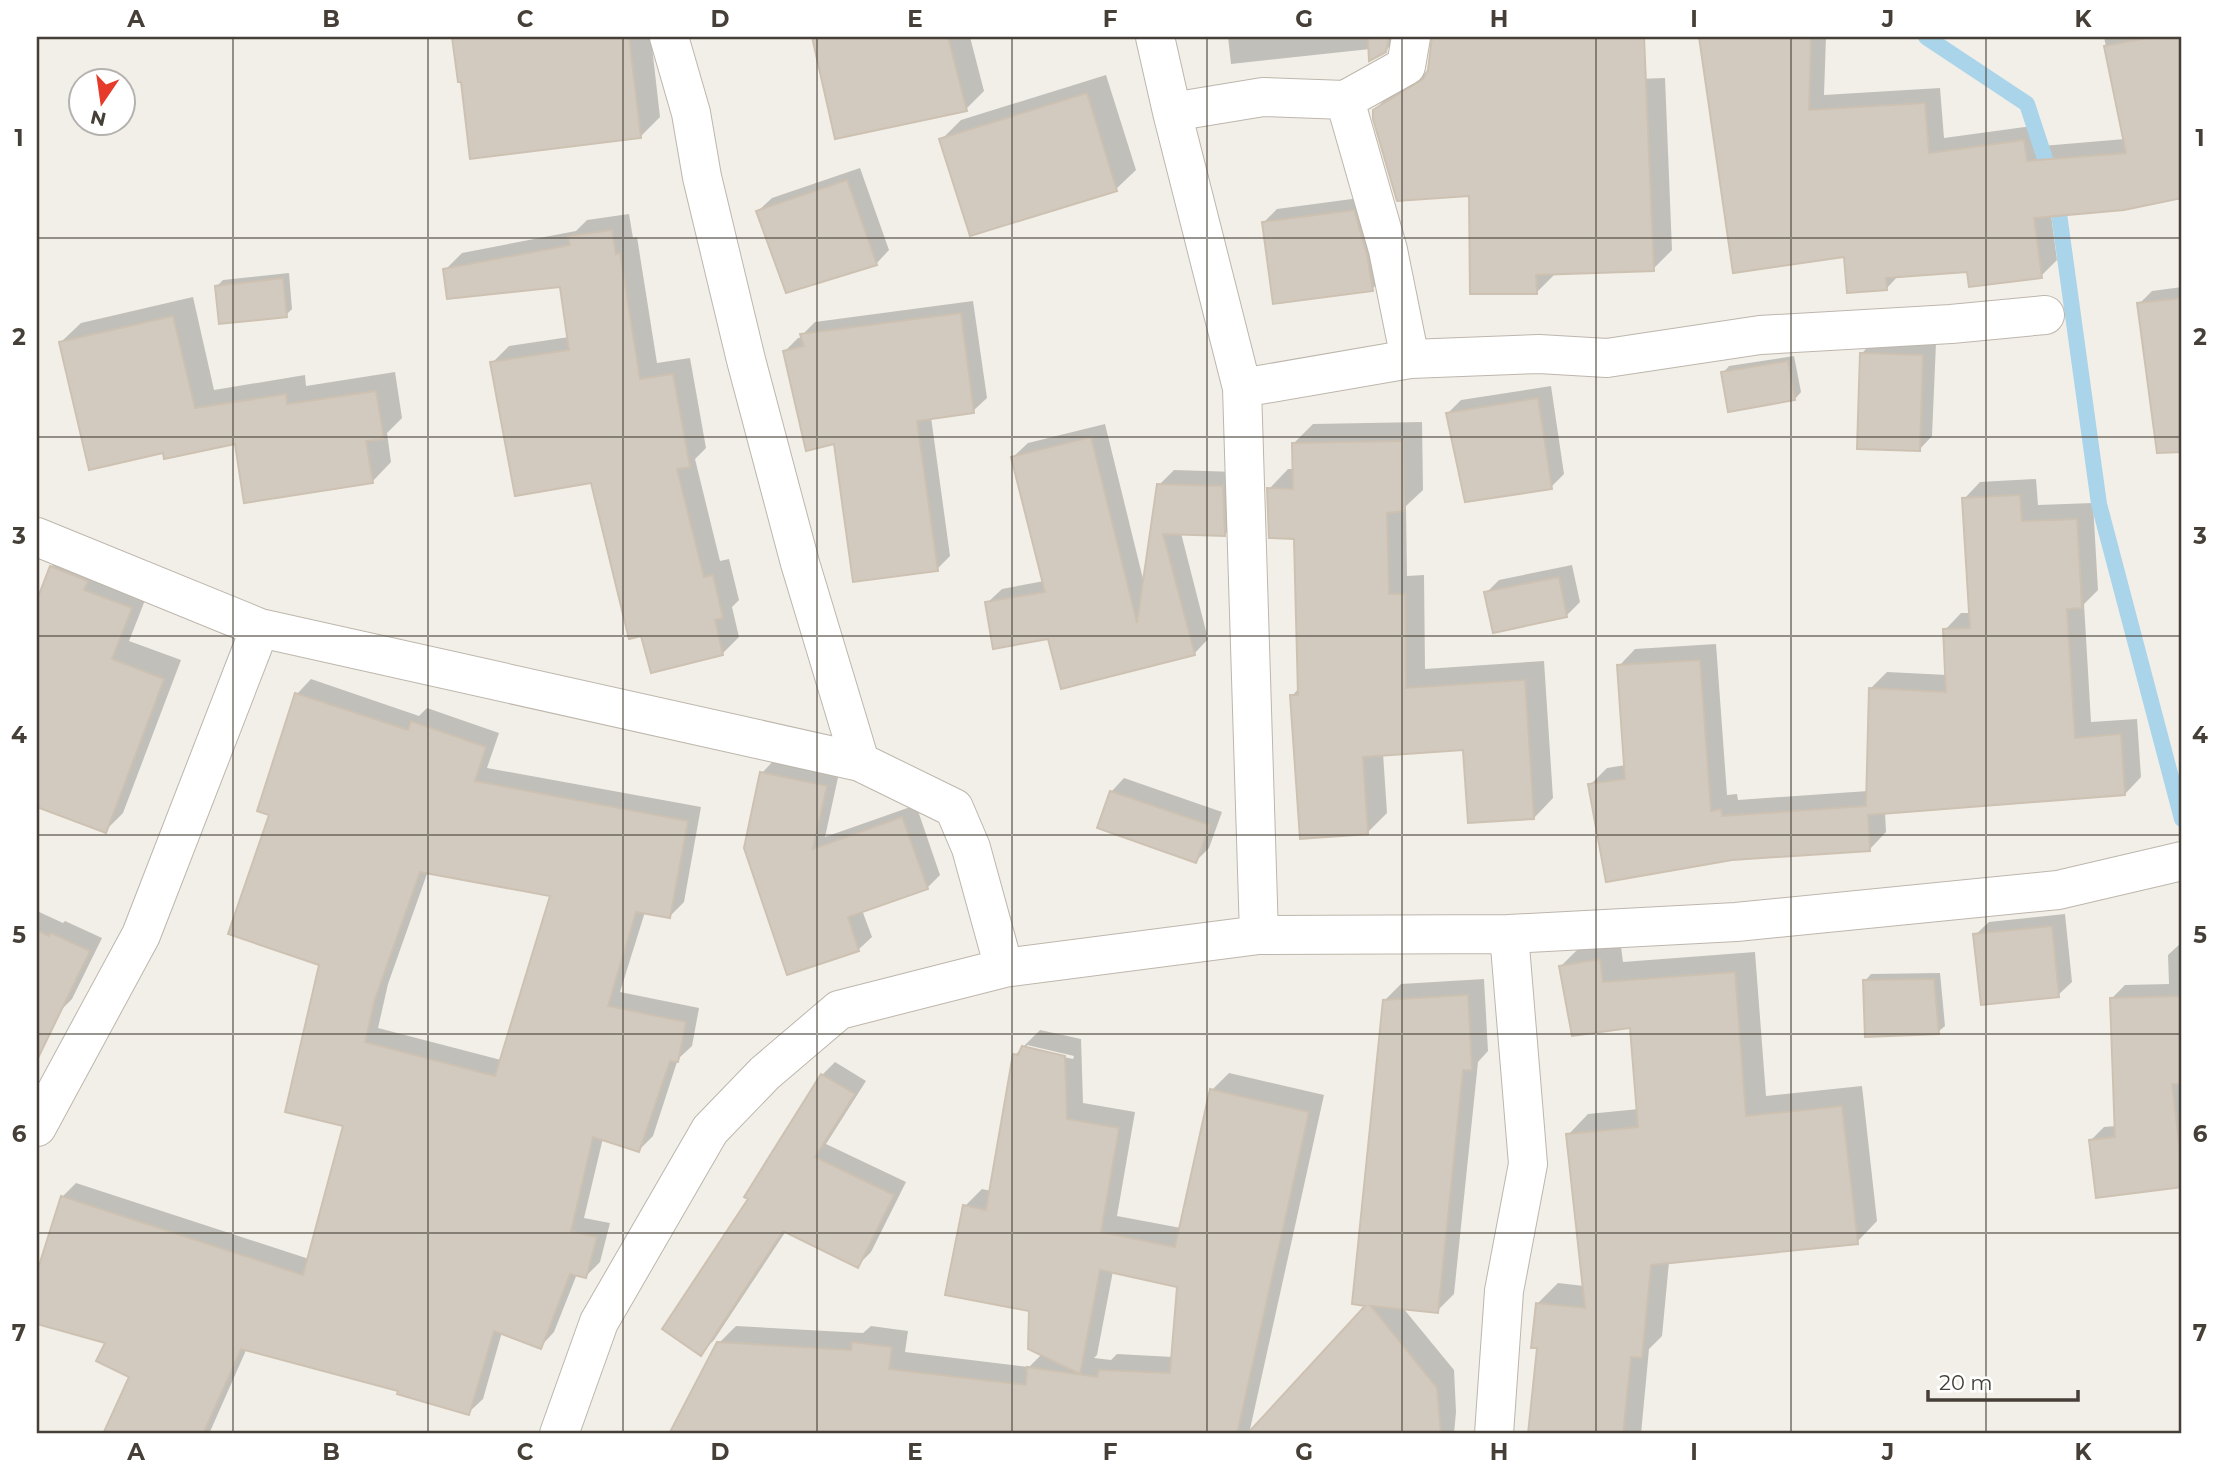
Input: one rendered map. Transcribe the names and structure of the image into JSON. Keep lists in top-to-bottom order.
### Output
{
  "scale_bar": "20 m",
  "north": "bottom",
  "grid": {
    "columns": [
      "A",
      "B",
      "C",
      "D",
      "E",
      "F",
      "G",
      "H",
      "I",
      "J",
      "K"
    ],
    "rows": [
      "1",
      "2",
      "3",
      "4",
      "5",
      "6",
      "7"
    ]
  }
}
